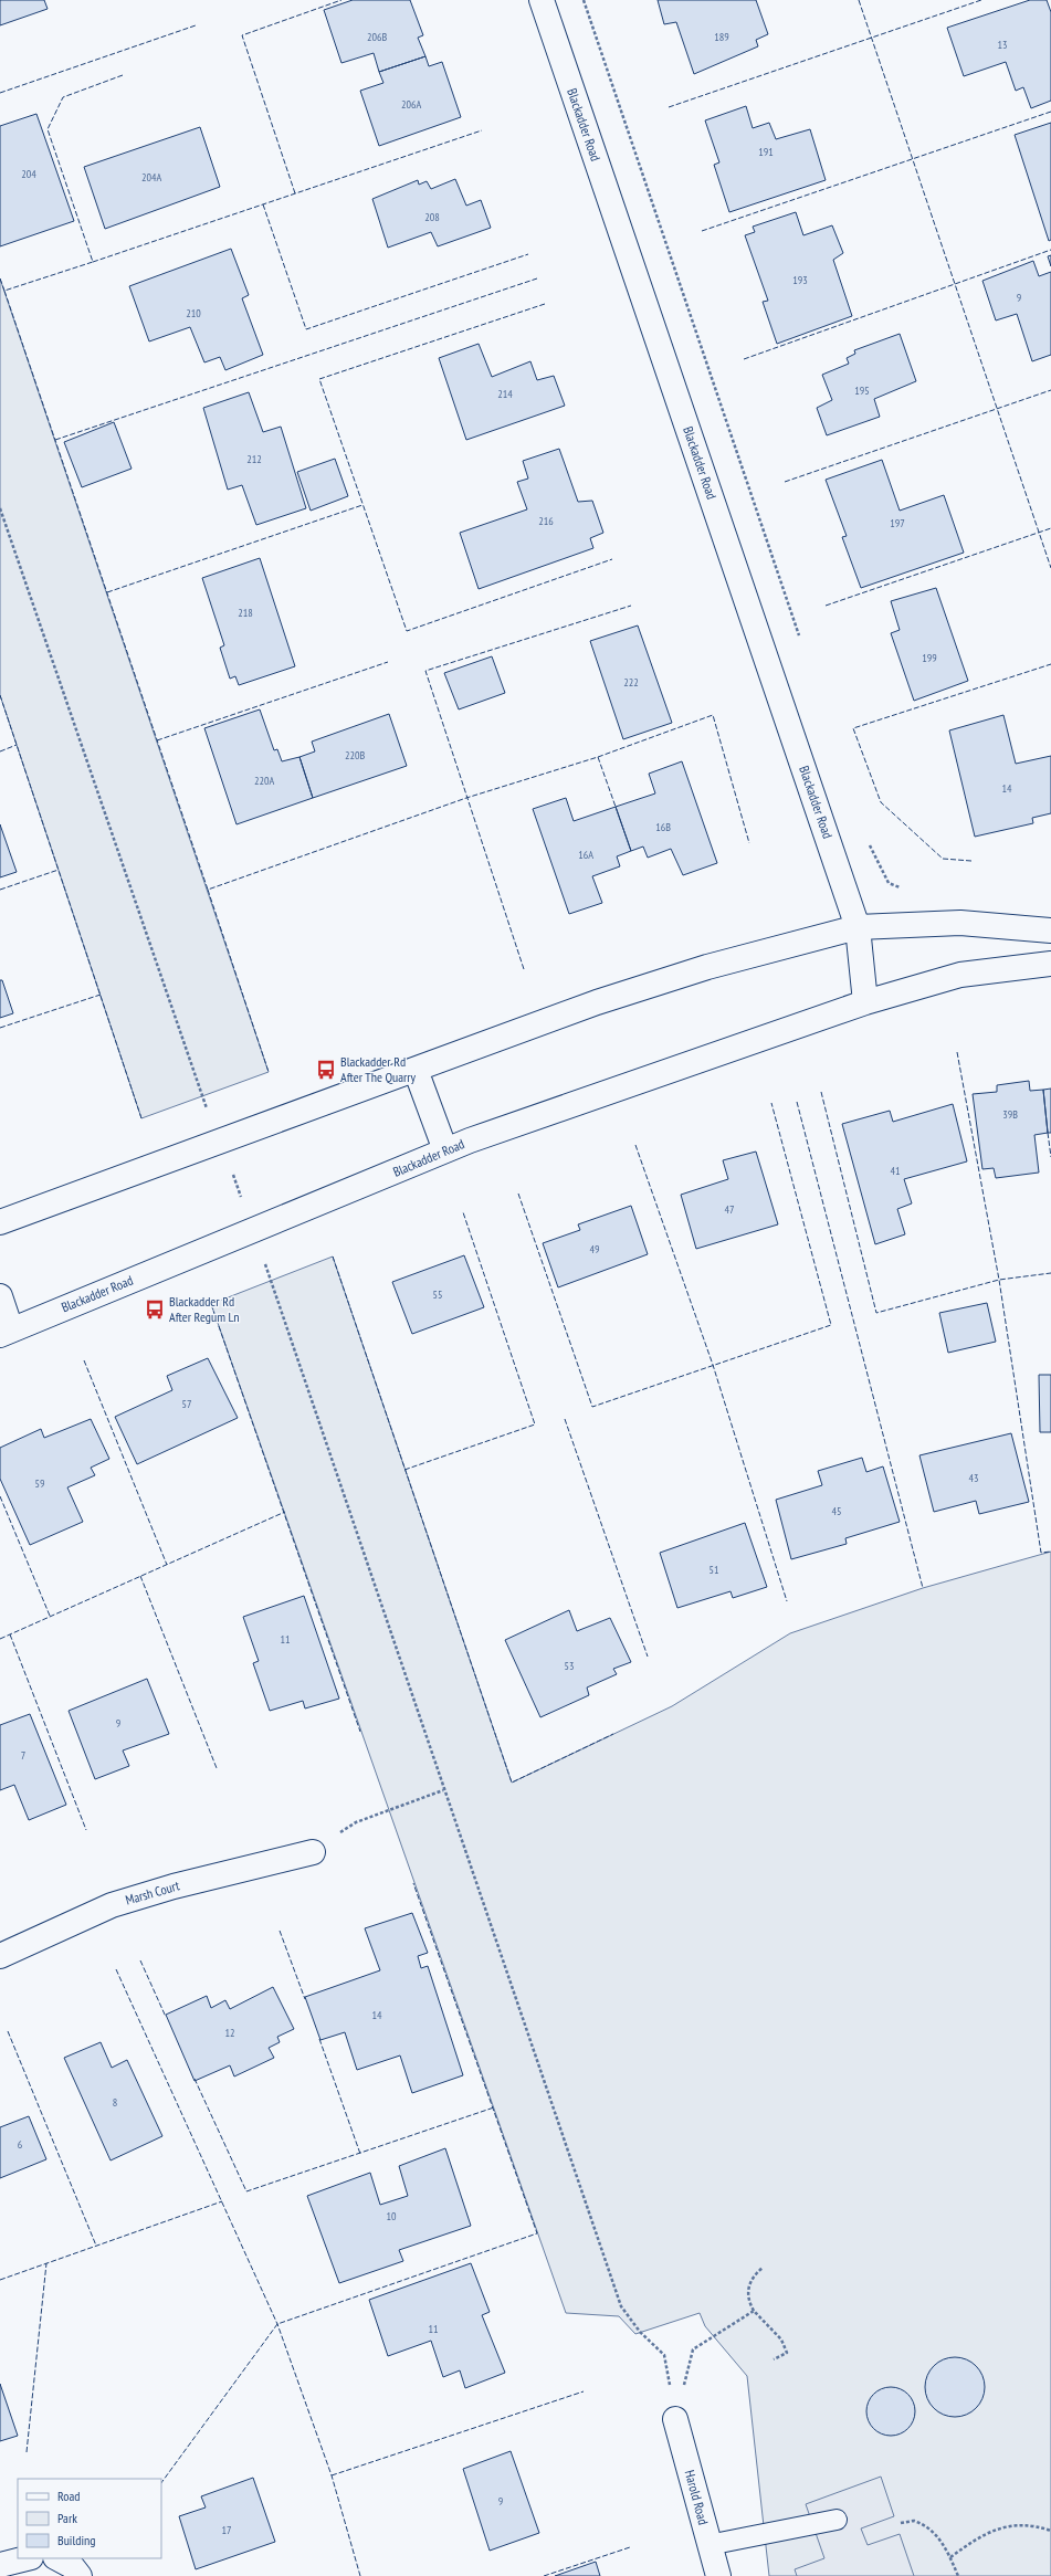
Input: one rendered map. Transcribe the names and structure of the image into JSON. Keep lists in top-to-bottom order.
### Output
{
  "streets": {
    "street": ["Blackadder Road", "Marsh Court", "Harold Road"]
  },
  "places": {
    "bus stop": ["Blackadder Rd After The Quarry", "Blackadder Rd After Regum Ln"]
  },
  "house_numbers": [
    "206B",
    "189",
    "13",
    "206A",
    "191",
    "204",
    "204A",
    "208",
    "193",
    "9",
    "210",
    "195",
    "214",
    "212",
    "216",
    "197",
    "218",
    "199",
    "222",
    "220B",
    "220A",
    "14",
    "16B",
    "16A",
    "39B",
    "41",
    "47",
    "49",
    "55",
    "57",
    "43",
    "59",
    "45",
    "51",
    "11",
    "53",
    "9",
    "7",
    "14",
    "12",
    "8",
    "6",
    "10",
    "11",
    "9",
    "17"
  ],
  "legend": ["Road", "Park", "Building"]
}
